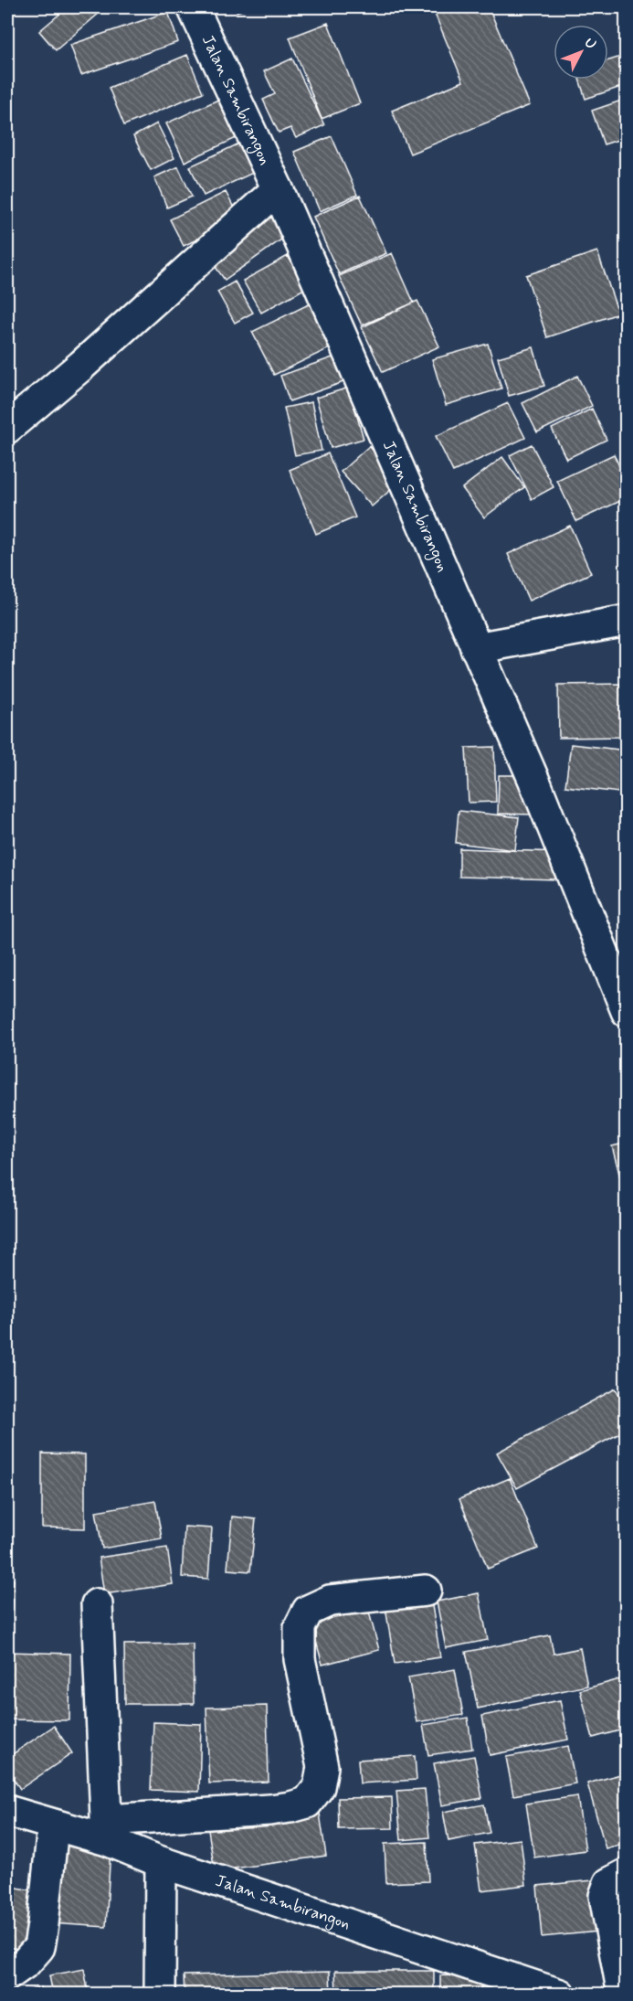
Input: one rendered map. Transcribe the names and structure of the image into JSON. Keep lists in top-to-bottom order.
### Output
{
  "streets": {
    "street": ["Jalan Sambirangon"]
  },
  "north": "top right"
}
